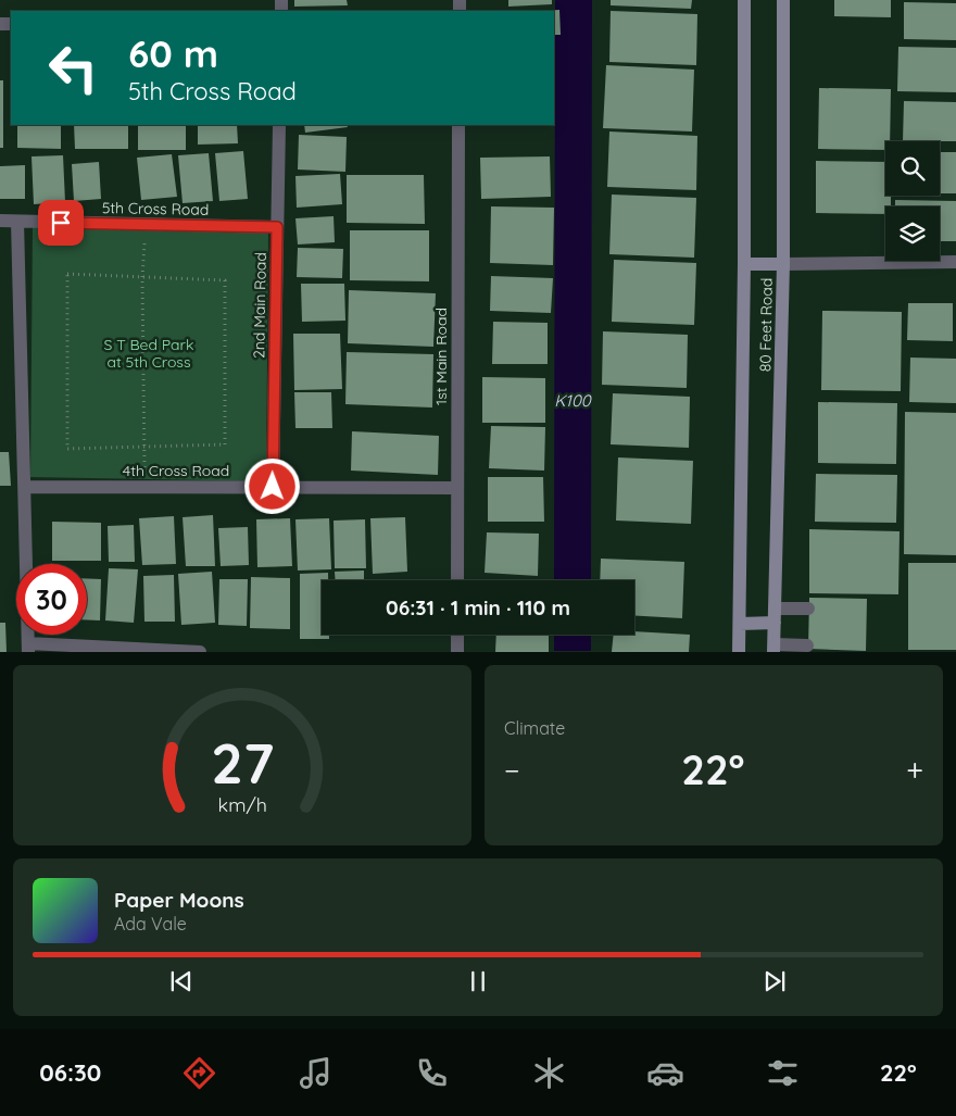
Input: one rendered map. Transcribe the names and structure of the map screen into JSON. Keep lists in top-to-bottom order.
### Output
{
  "streets": {
    "main road": ["80 Feet Road"],
    "street": [
      "5th Cross Road",
      "2nd Main Road",
      "1st Main Road",
      "4th Cross Road"
    ]
  },
  "crossings": [
    ["5th Cross Road", "2nd Main Road"],
    ["2nd Main Road", "4th Cross Road"],
    ["1st Main Road", "4th Cross Road"]
  ],
  "water": ["K100"],
  "parks": ["S T Bed Park at 5th Cross"],
  "page": {
    "turn": ["60 m", "5th Cross Road"],
    "limit": "30",
    "trip": "06:31 · 1 min · 110 m",
    "tile": "Climate",
    "heat": ["−", "22°", "+"],
    "song": ["Paper Moons", "Ada Vale"],
    "tabs": ["06:30", "22°"],
    "gauge": ["27", "km/h"]
  }
}
